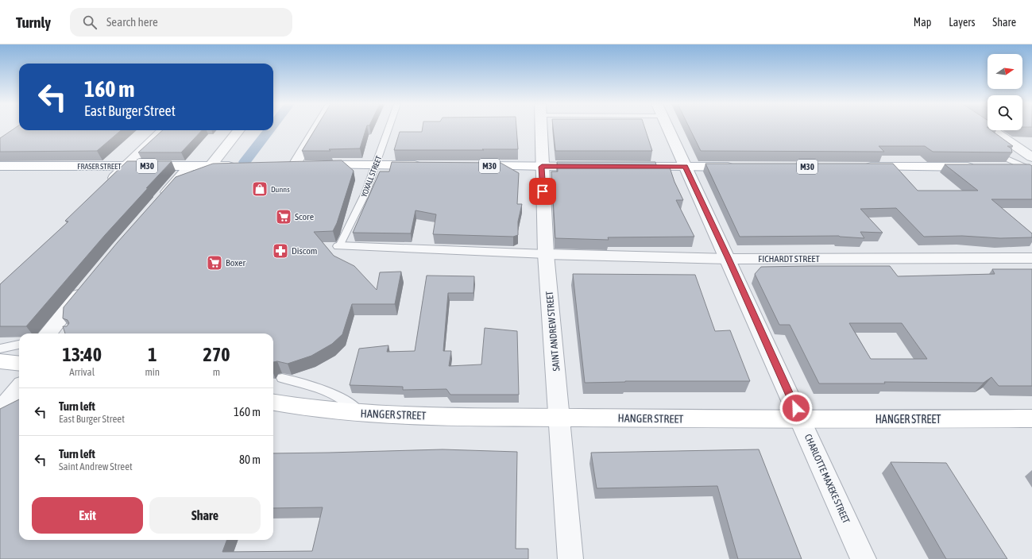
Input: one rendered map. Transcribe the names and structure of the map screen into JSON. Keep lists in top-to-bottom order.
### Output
{
  "streets": {
    "main road": ["FRASER STREET", "M30", "HANGER STREET"],
    "street": ["FICHARDT STREET", "SAINT ANDREW STREET", "CHARLOTTE MAXEKE STREET"],
    "lane": ["YOXALL STREET"]
  },
  "crossings": [
    ["M30", "SAINT ANDREW STREET"],
    ["FICHARDT STREET", "SAINT ANDREW STREET"],
    ["FICHARDT STREET", "CHARLOTTE MAXEKE STREET"],
    ["SAINT ANDREW STREET", "HANGER STREET"],
    ["HANGER STREET", "CHARLOTTE MAXEKE STREET"]
  ],
  "places": {
    "shop": ["Dunns"],
    "supermarket": ["Score", "Boxer"],
    "pharmacy": ["Discom"]
  },
  "north": "right",
  "page": {
    "header": "Turnly",
    "search": "Search here",
    "nav": ["Map", "Layers", "Share"],
    "turn": ["160 m", "East Burger Street"],
    "eta": [
      "13:40",
      "Arrival",
      "1",
      "min",
      "270",
      "m"
    ],
    "list": [
      {
        "name": "Turn left",
        "note": "East Burger Street",
        "value": "160 m"
      },
      {
        "name": "Turn left",
        "note": "Saint Andrew Street",
        "value": "80 m"
      }
    ],
    "buttons": ["Exit", "Share"]
  }
}
